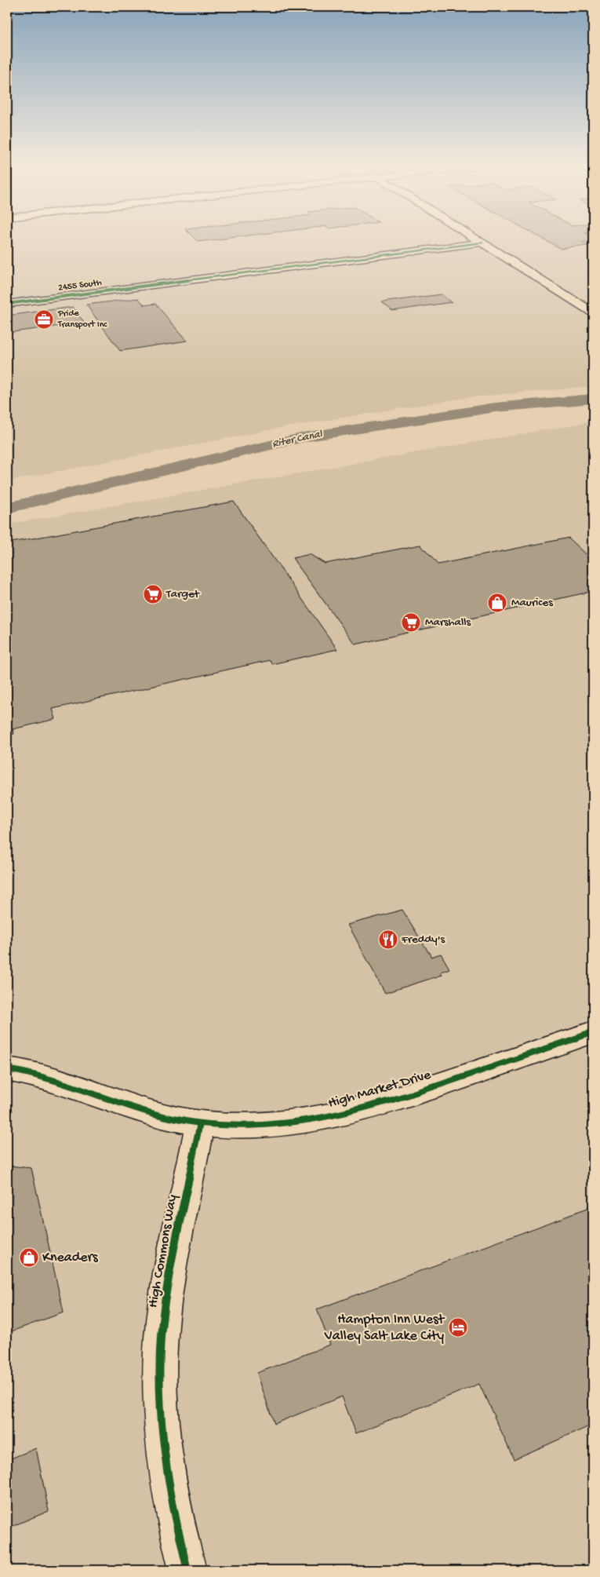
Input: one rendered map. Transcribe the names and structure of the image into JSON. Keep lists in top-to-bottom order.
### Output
{
  "streets": {
    "street": ["2455 South", "High Market Drive", "High Commons Way"]
  },
  "crossings": [
    ["High Market Drive", "High Commons Way"]
  ],
  "water": ["Riter Canal"],
  "places": {
    "office": ["Pride Transport Inc"],
    "supermarket": ["Target", "Marshalls"],
    "shop": ["Maurices", "Kneaders"],
    "restaurant": ["Freddy's"],
    "hotel": ["Hampton Inn West Valley Salt Lake City"]
  }
}
